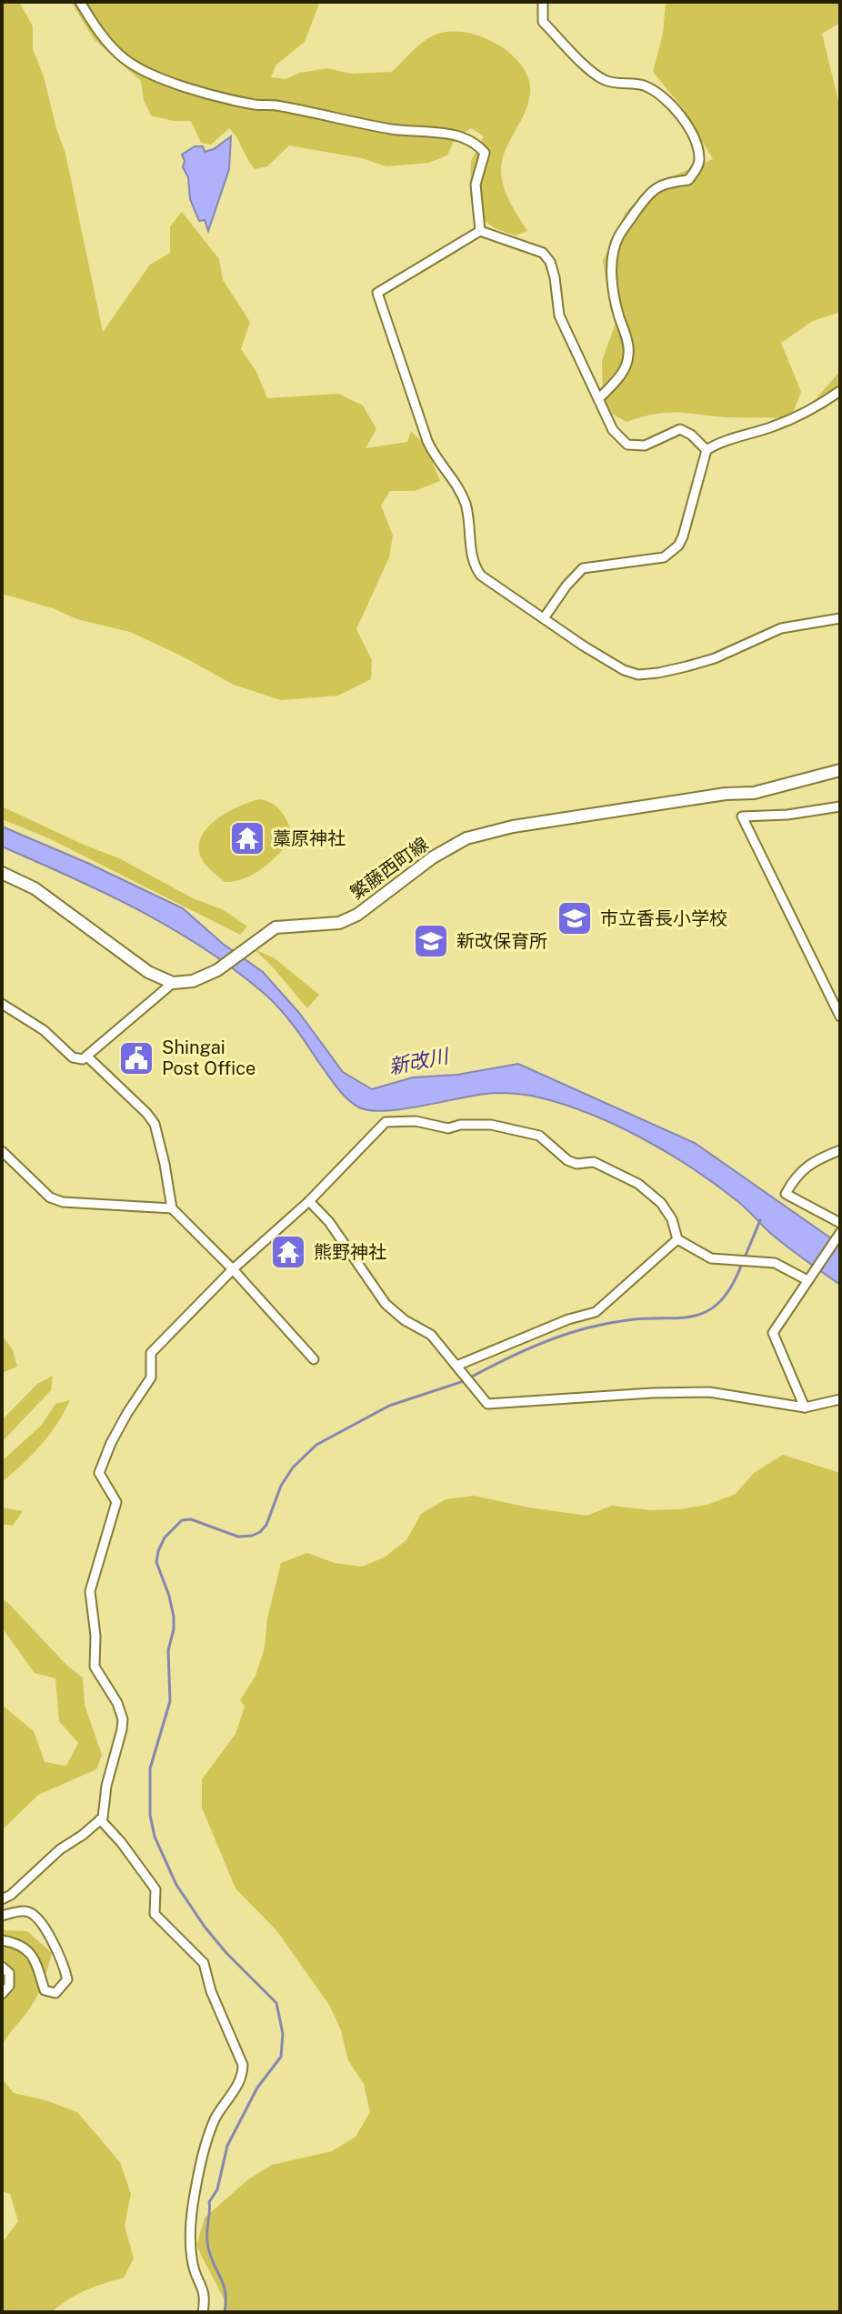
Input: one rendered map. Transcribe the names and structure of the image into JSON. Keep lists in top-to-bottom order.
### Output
{
  "streets": {
    "main road": ["繁藤西町線"]
  },
  "water": ["新改川"],
  "places": {
    "temple": ["藁原神社", "熊野神社"],
    "school or university": ["市立香長小学校", "新改保育所"],
    "public building": ["Shingai Post Office"]
  }
}
